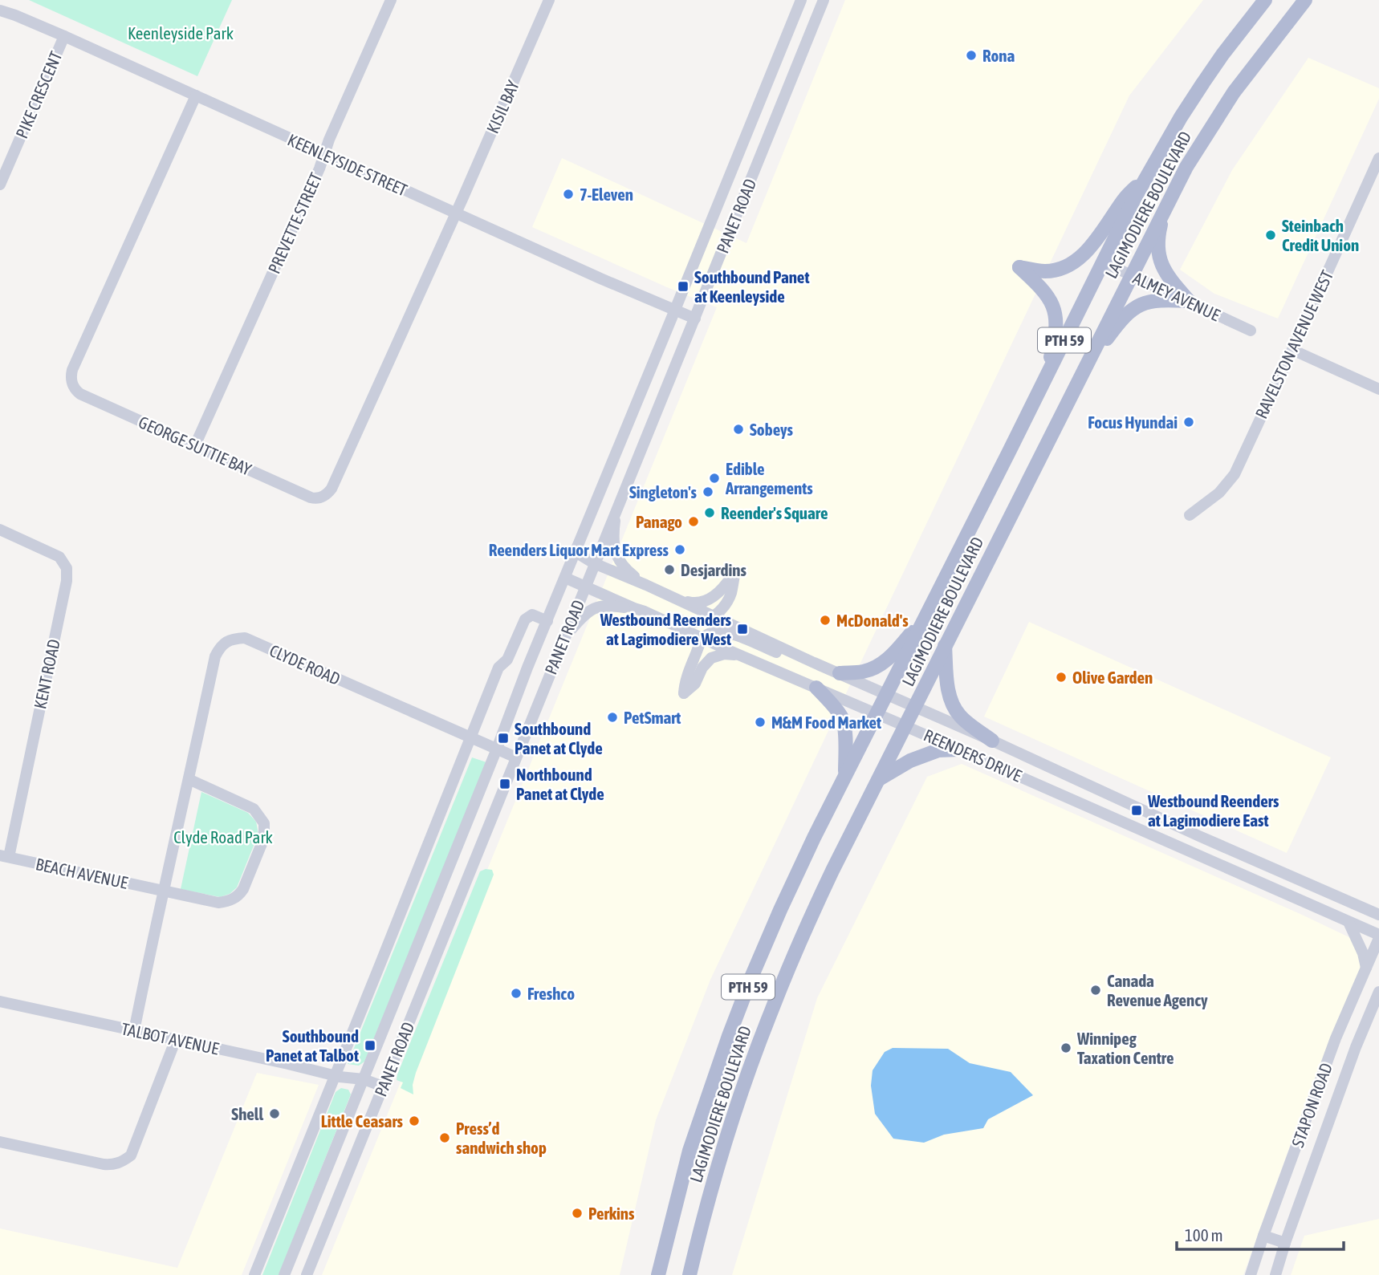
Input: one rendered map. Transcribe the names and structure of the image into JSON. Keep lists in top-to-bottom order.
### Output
{
  "streets": {
    "main road": ["LAGIMODIERE BOULEVARD", "PTH 59"],
    "street": [
      "PIKE CRESCENT",
      "KISIL BAY",
      "KEENLEYSIDE STREET",
      "PANET ROAD",
      "PREVETTE STREET",
      "ALMEY AVENUE",
      "RAVELSTON AVENUE WEST",
      "GEORGE SUTTIE BAY",
      "CLYDE ROAD",
      "KENT ROAD",
      "REENDERS DRIVE",
      "BEACH AVENUE",
      "TALBOT AVENUE",
      "STAPON ROAD"
    ]
  },
  "crossings": [
    ["PIKE CRESCENT", "KEENLEYSIDE STREET"],
    ["KISIL BAY", "KEENLEYSIDE STREET"],
    ["KISIL BAY", "GEORGE SUTTIE BAY"],
    ["KEENLEYSIDE STREET", "PANET ROAD"],
    ["KEENLEYSIDE STREET", "PREVETTE STREET"],
    ["KEENLEYSIDE STREET", "GEORGE SUTTIE BAY"],
    ["LAGIMODIERE BOULEVARD", "ALMEY AVENUE"],
    ["LAGIMODIERE BOULEVARD", "REENDERS DRIVE"],
    ["PANET ROAD", "CLYDE ROAD"],
    ["PANET ROAD", "REENDERS DRIVE"],
    ["PANET ROAD", "TALBOT AVENUE"],
    ["PREVETTE STREET", "GEORGE SUTTIE BAY"],
    ["CLYDE ROAD", "BEACH AVENUE"],
    ["CLYDE ROAD", "TALBOT AVENUE"],
    ["KENT ROAD", "BEACH AVENUE"],
    ["REENDERS DRIVE", "STAPON ROAD"]
  ],
  "parks": ["Keenleyside Park", "Clyde Road Park"],
  "places": {
    "other": [
      "Rona",
      "7-Eleven",
      "Steinbach Credit Union",
      "Focus Hyundai",
      "Sobeys",
      "Edible Arrangements",
      "Singleton's",
      "Reender's Square",
      "Panago",
      "Reenders Liquor Mart Express",
      "Desjardins",
      "McDonald's",
      "Olive Garden",
      "PetSmart",
      "M&M Food Market",
      "Canada Revenue Agency",
      "Freshco",
      "Winnipeg Taxation Centre",
      "Shell",
      "Little Ceasars",
      "Press’d sandwich shop",
      "Perkins"
    ],
    "transit": [
      "Southbound Panet at Keenleyside",
      "Westbound Reenders at Lagimodiere West",
      "Southbound Panet at Clyde",
      "Northbound Panet at Clyde",
      "Westbound Reenders at Lagimodiere East",
      "Southbound Panet at Talbot"
    ]
  },
  "scale_bar": "100 m"
}
